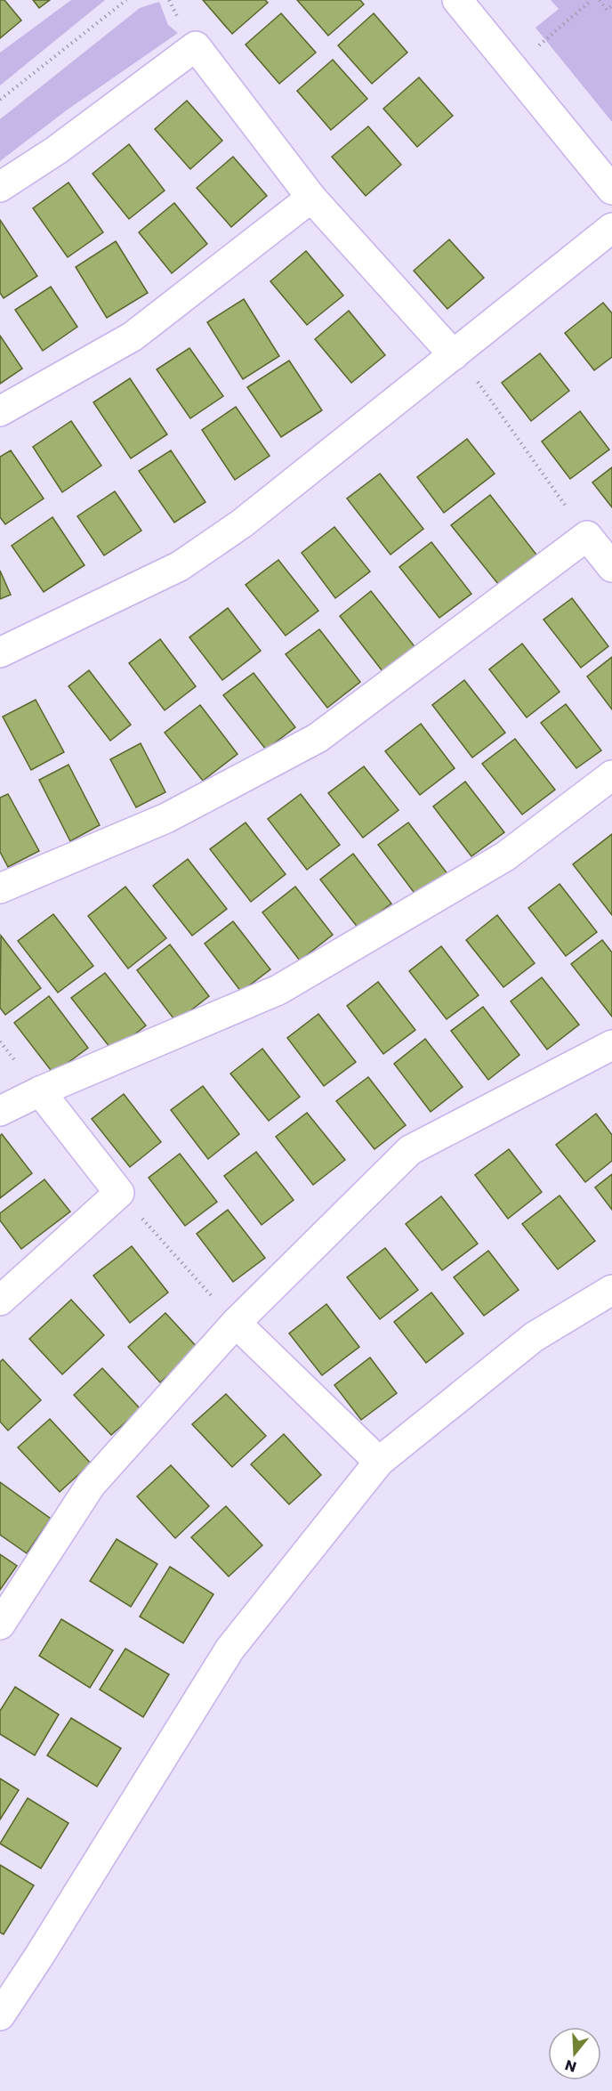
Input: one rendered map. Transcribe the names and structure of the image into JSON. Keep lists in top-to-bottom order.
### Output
{
  "north": "bottom"
}
